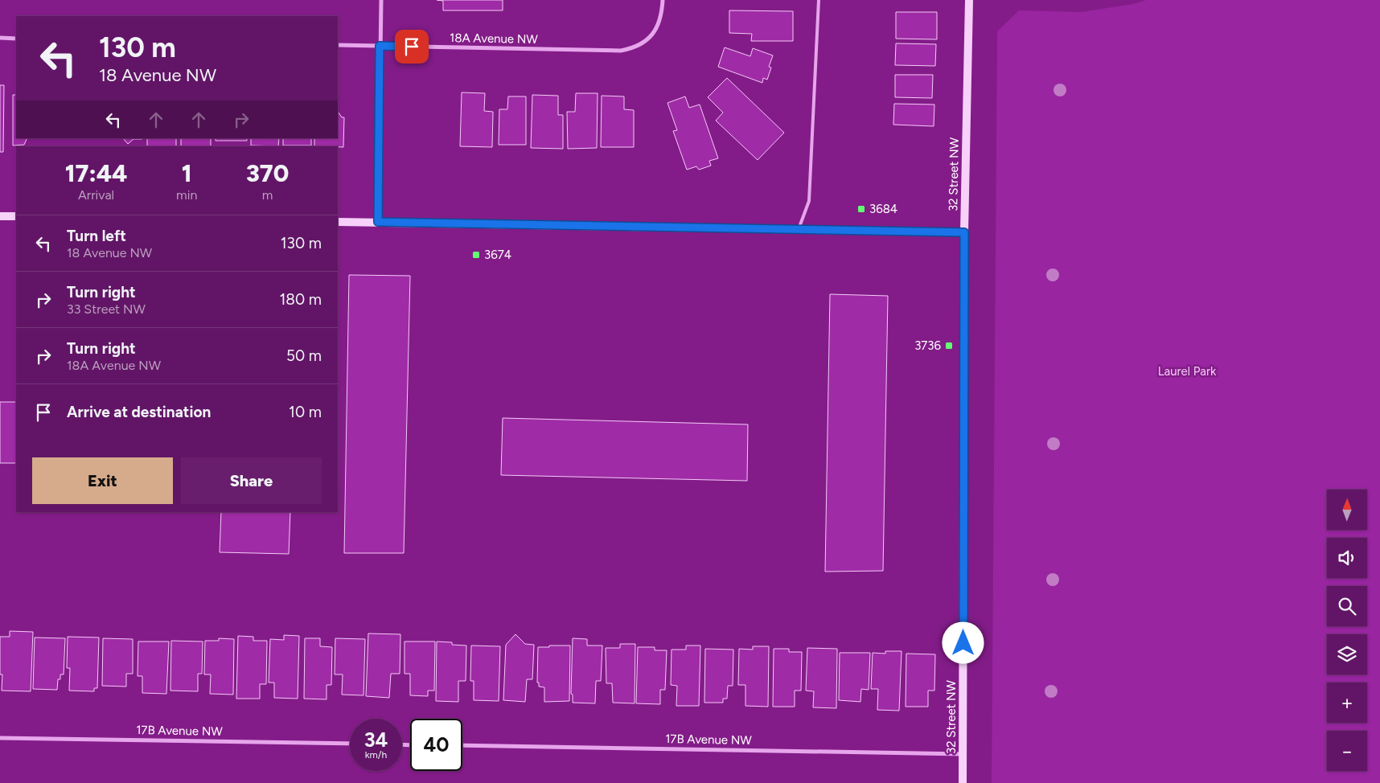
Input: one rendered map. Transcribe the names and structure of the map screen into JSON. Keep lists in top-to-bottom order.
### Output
{
  "streets": {
    "street": ["18A Avenue NW", "32 Street NW", "17B Avenue NW"]
  },
  "crossings": [
    ["32 Street NW", "17B Avenue NW"]
  ],
  "parks": ["Laurel Park"],
  "places": {
    "transit": ["3684", "3674", "3736"]
  },
  "north": "top",
  "page": {
    "turn": ["130 m", "18 Avenue NW"],
    "eta": [
      "17:44",
      "Arrival",
      "1",
      "min",
      "370",
      "m"
    ],
    "list": [
      {
        "name": "Turn left",
        "note": "18 Avenue NW",
        "value": "130 m"
      },
      {
        "name": "Turn right",
        "note": "33 Street NW",
        "value": "180 m"
      },
      {
        "name": "Turn right",
        "note": "18A Avenue NW",
        "value": "50 m"
      },
      {
        "name": "Arrive at destination",
        "value": "10 m"
      }
    ],
    "buttons": ["Exit", "Share"],
    "map_buttons": ["+", "−"],
    "speed": "34 km/h",
    "limit": "40"
  }
}
